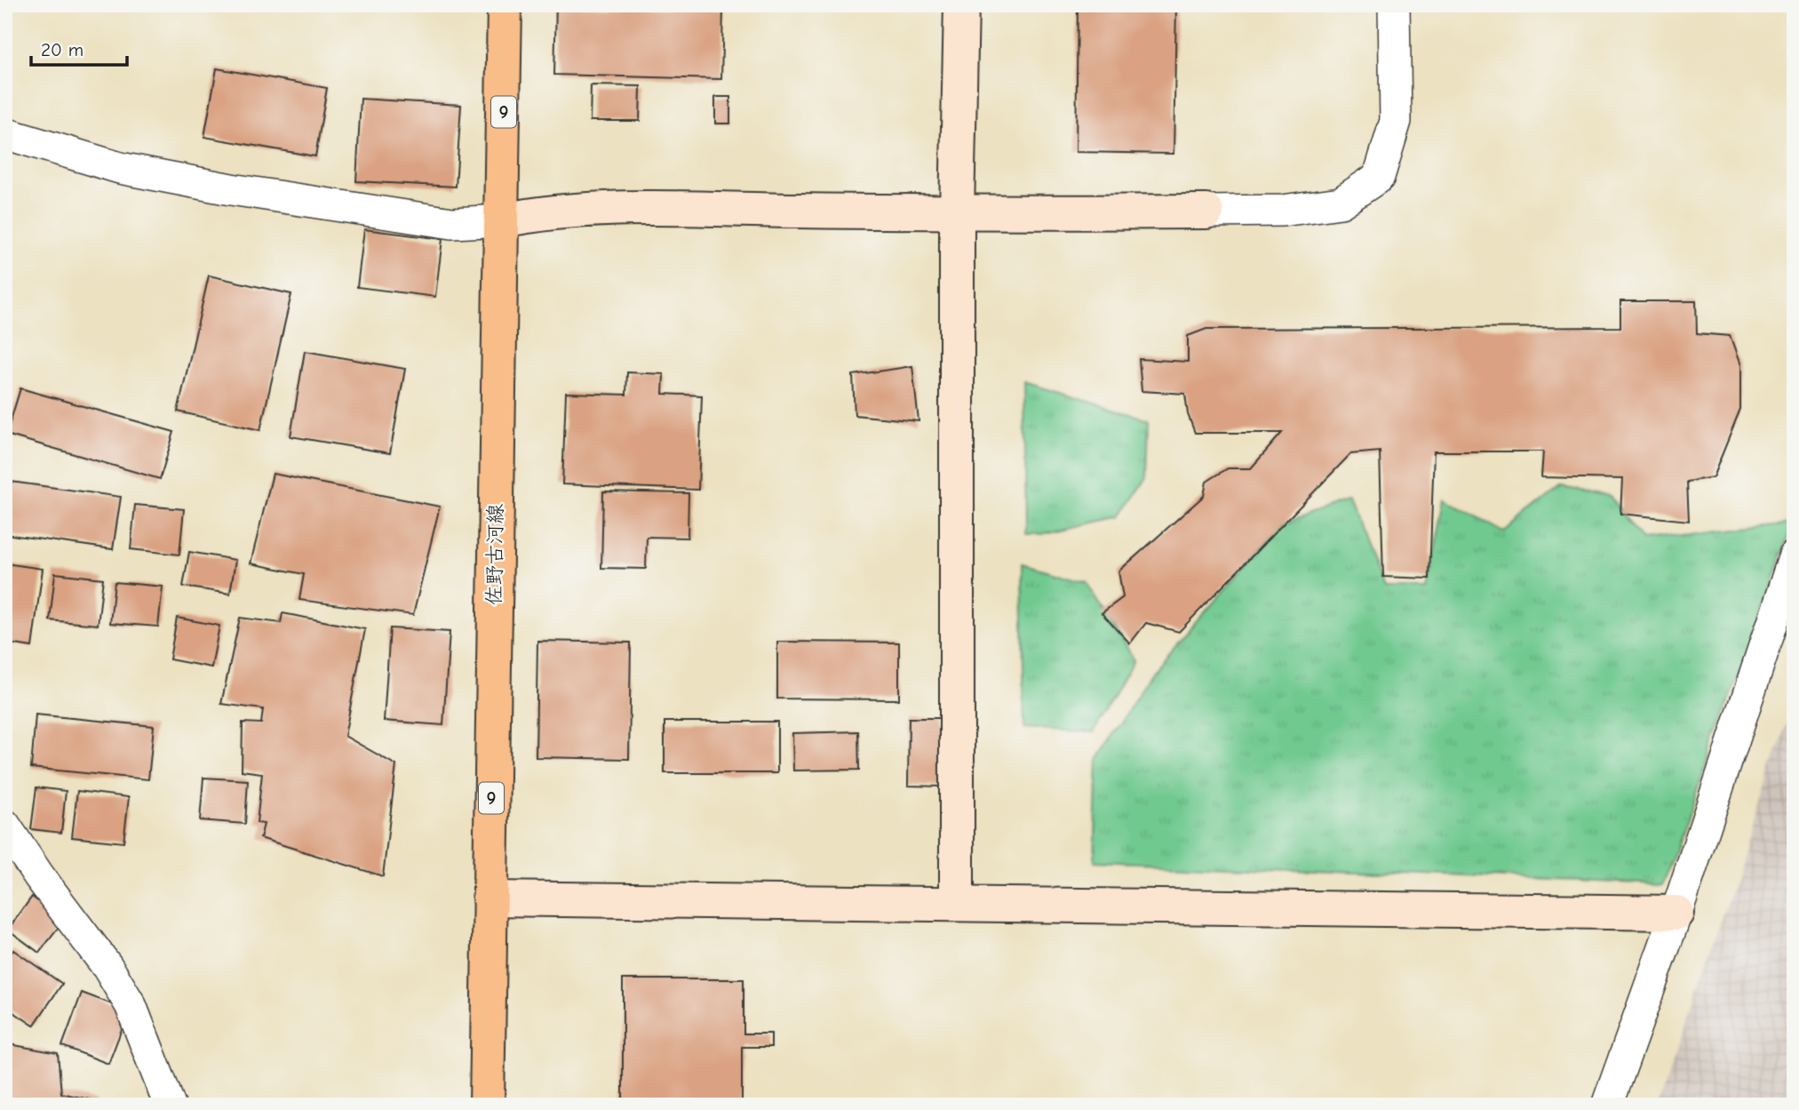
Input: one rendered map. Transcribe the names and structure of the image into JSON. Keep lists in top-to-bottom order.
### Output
{
  "streets": {
    "main road": ["9", "佐野古河線"]
  },
  "scale_bar": "20 m"
}
